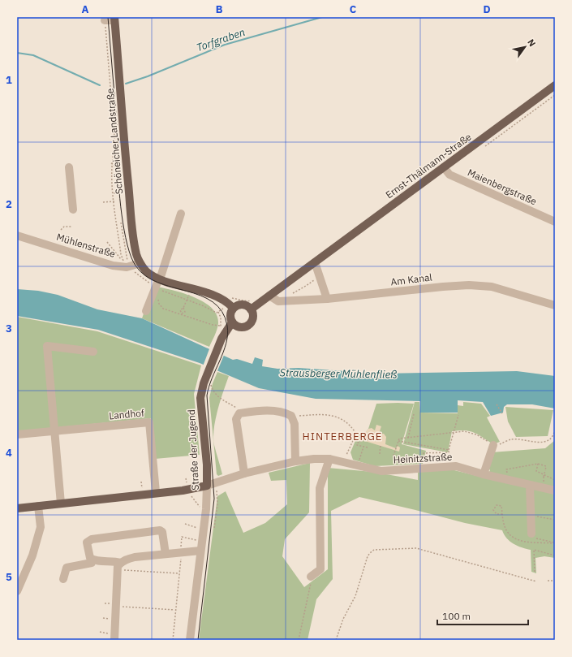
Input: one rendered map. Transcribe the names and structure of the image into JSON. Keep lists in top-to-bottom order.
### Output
{
  "streets": {
    "main road": ["Schöneicher Landstraße", "Ernst-Thälmann-Straße", "Straße der Jugend"],
    "street": [
      "Maienbergstraße",
      "Mühlenstraße",
      "Am Kanal",
      "Landhof",
      "Heinitzstraße"
    ]
  },
  "crossings": [
    ["Schöneicher Landstraße", "Mühlenstraße"],
    ["Ernst-Thälmann-Straße", "Maienbergstraße"],
    ["Ernst-Thälmann-Straße", "Am Kanal"],
    ["Ernst-Thälmann-Straße", "Straße der Jugend"],
    ["Straße der Jugend", "Heinitzstraße"]
  ],
  "districts": ["HINTERBERGE"],
  "water": ["Torfgraben", "Strausberger Mühlenfließ"],
  "scale_bar": "100 m",
  "north": "top right",
  "grid": {
    "columns": [
      "A",
      "B",
      "C",
      "D"
    ],
    "rows": [
      "1",
      "2",
      "3",
      "4",
      "5"
    ]
  }
}
